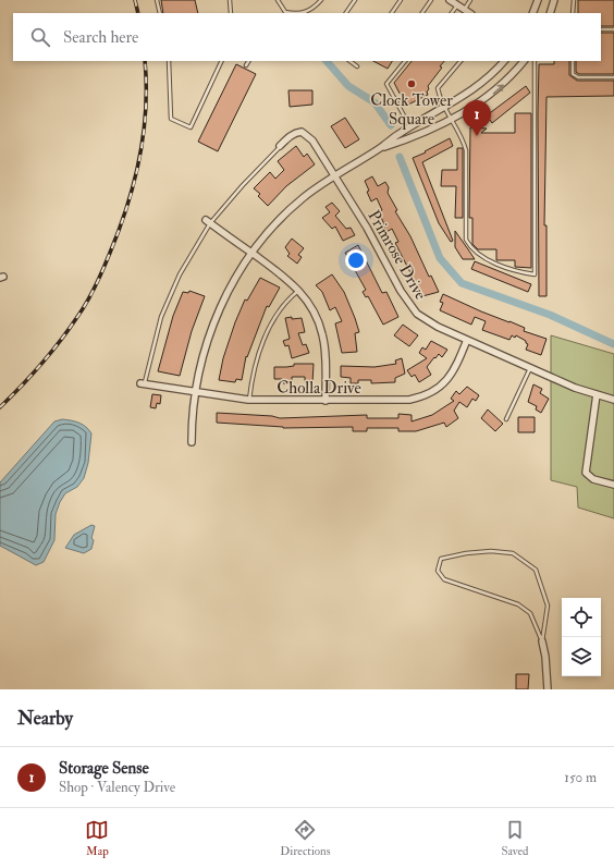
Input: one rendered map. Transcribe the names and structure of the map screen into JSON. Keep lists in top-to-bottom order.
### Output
{
  "streets": {
    "street": ["Primrose Drive", "Cholla Drive"]
  },
  "crossings": [
    ["Primrose Drive", "Cholla Drive"]
  ],
  "places": ["Clock Tower Square"],
  "page": {
    "search": "Search here",
    "pins": "1",
    "heading": "Nearby",
    "list": [
      {
        "mark": "1",
        "name": "Storage Sense",
        "note": "Shop · Valency Drive",
        "value": "150 m"
      }
    ],
    "nav": ["Map", "Directions", "Saved"]
  }
}
